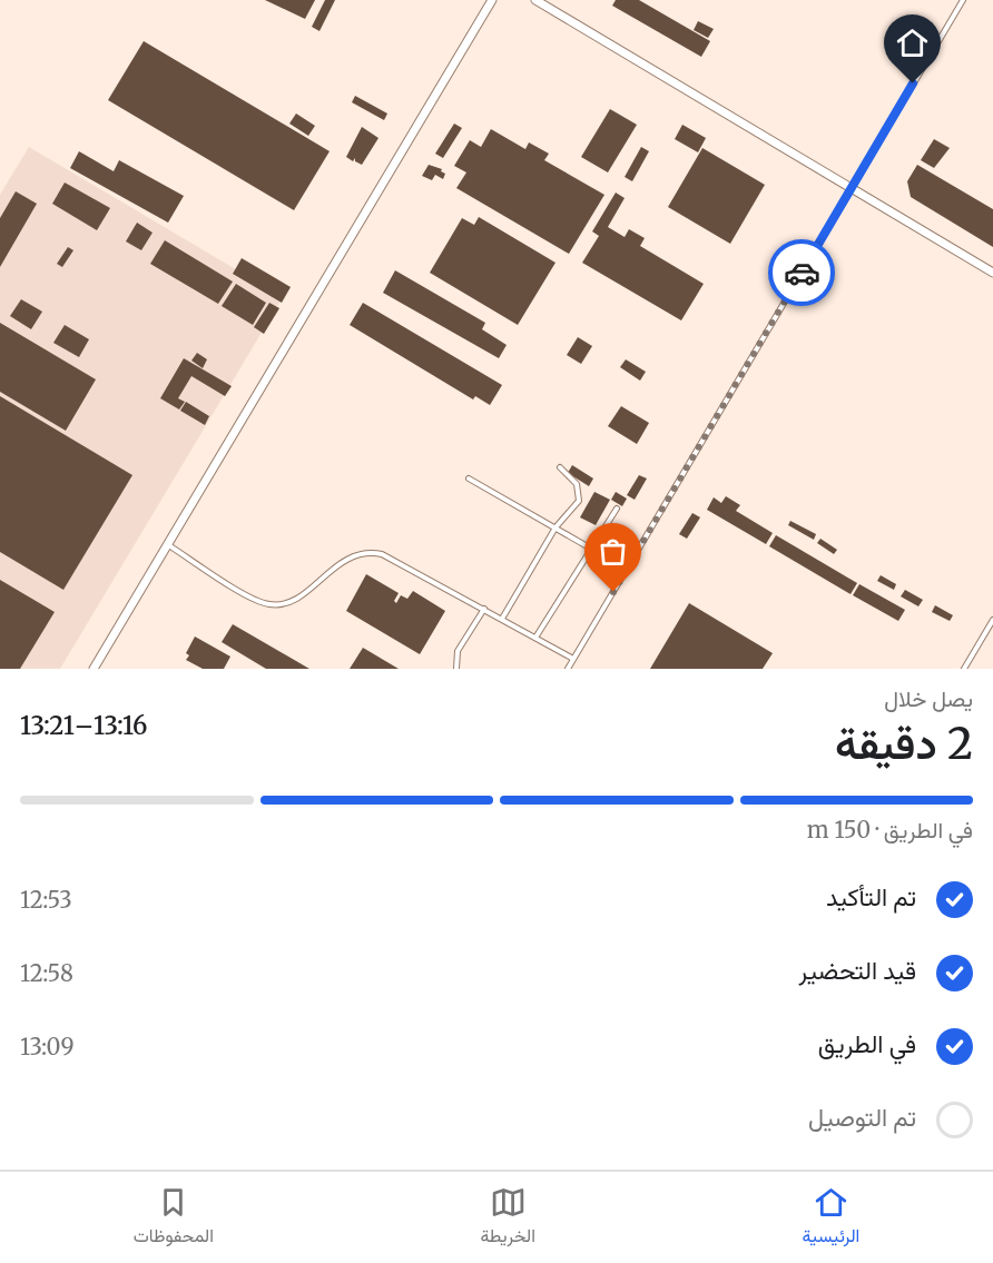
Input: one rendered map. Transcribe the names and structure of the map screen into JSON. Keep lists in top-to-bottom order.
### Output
{
  "page": {
    "heading": ["2 دقيقة", "يصل خلال", "13:16–13:21"],
    "bar": "في الطريق · 150 m",
    "list": [
      ["تم التأكيد", "12:53"],
      ["قيد التحضير", "12:58"],
      ["في الطريق", "13:09"],
      "تم التوصيل"
    ],
    "tabs": ["الرئيسية", "الخريطة", "المحفوظات"]
  }
}
